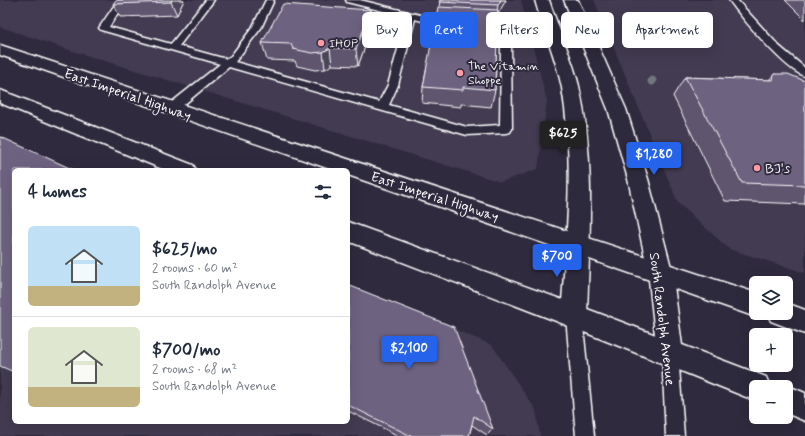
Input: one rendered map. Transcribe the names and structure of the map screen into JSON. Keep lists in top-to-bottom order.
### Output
{
  "streets": {
    "main road": ["East Imperial Highway", "South Randolph Avenue"]
  },
  "crossings": [
    ["East Imperial Highway", "South Randolph Avenue"]
  ],
  "places": ["IHOP", "The Vitamin Shoppe", "BJ's"],
  "page": {
    "chip": [
      "Buy",
      "Rent",
      "Filters",
      "New",
      "Apartment"
    ],
    "price": [
      "$625",
      "$1,280",
      "$700",
      "$2,100"
    ],
    "heading": "4 homes",
    "list": [
      {
        "name": "$625/mo",
        "note": "2 rooms · 60 m² · South Randolph Avenue"
      },
      {
        "name": "$700/mo",
        "note": "2 rooms · 68 m² · South Randolph Avenue"
      }
    ],
    "map_buttons": ["+", "−"]
  }
}
